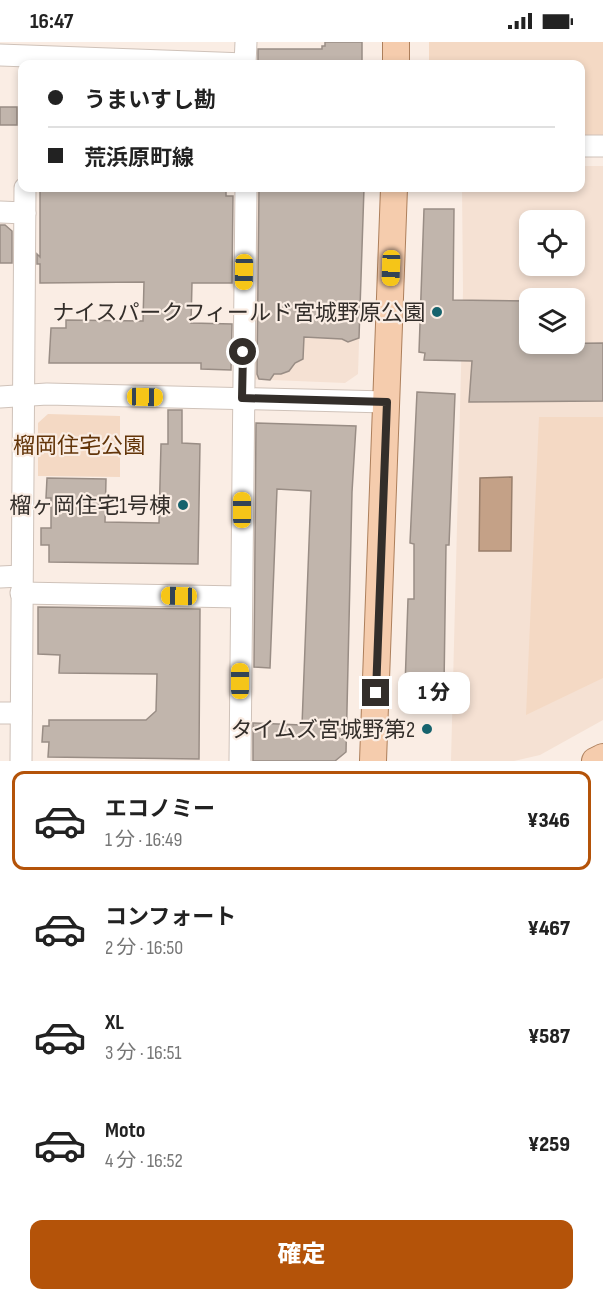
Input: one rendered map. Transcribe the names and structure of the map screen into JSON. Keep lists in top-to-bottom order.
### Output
{
  "parks": ["榴岡住宅公園"],
  "places": ["ナイスパークフィールド宮城野原公園", "榴ヶ岡住宅1号棟", "タイムズ宮城野第2"],
  "page": {
    "status": "16:47",
    "banner": ["うまいすし勘", "荒浜原町線"],
    "bubble": "1 分",
    "list": [
      {
        "name": "エコノミー",
        "note": "1 分 · 16:49",
        "value": "¥346"
      },
      {
        "name": "コンフォート",
        "note": "2 分 · 16:50",
        "value": "¥467"
      },
      {
        "name": "XL",
        "note": "3 分 · 16:51",
        "value": "¥587"
      },
      {
        "name": "Moto",
        "note": "4 分 · 16:52",
        "value": "¥259"
      }
    ],
    "buttons": "確定"
  }
}
